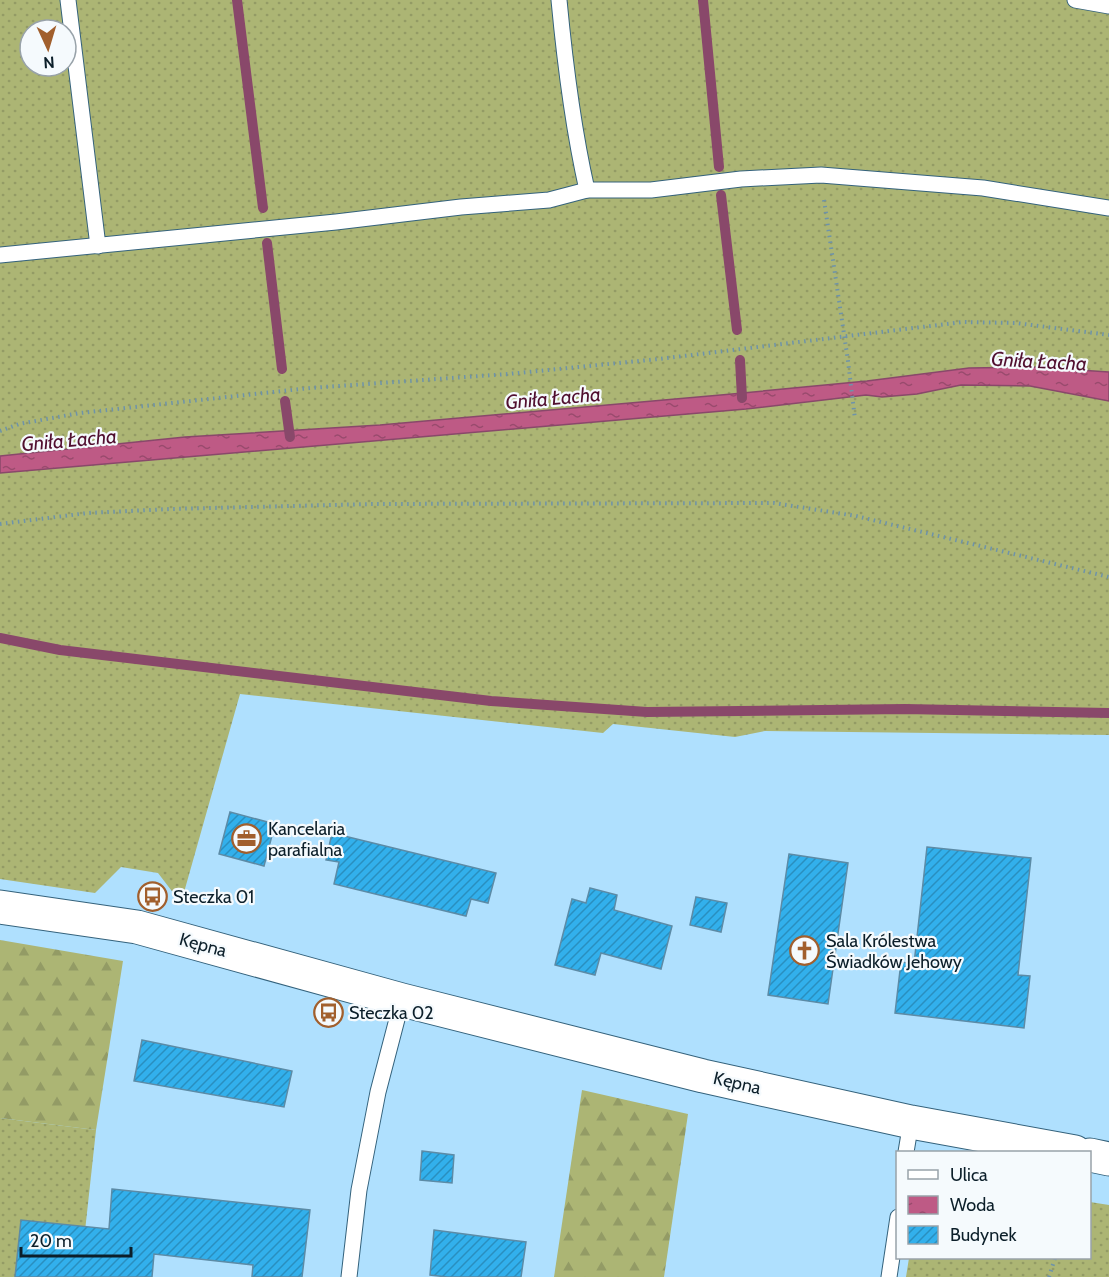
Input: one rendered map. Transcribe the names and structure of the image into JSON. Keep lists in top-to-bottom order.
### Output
{
  "streets": {
    "street": ["Kępna"]
  },
  "water": ["Gniła Łacha"],
  "places": {
    "office": ["Kancelaria parafialna"],
    "bus stop": ["Steczka 01", "Steczka 02"],
    "church": ["Sala Królestwa Świadków Jehowy"]
  },
  "legend": ["Ulica", "Woda", "Budynek"],
  "scale_bar": "20 m",
  "north": "bottom"
}
